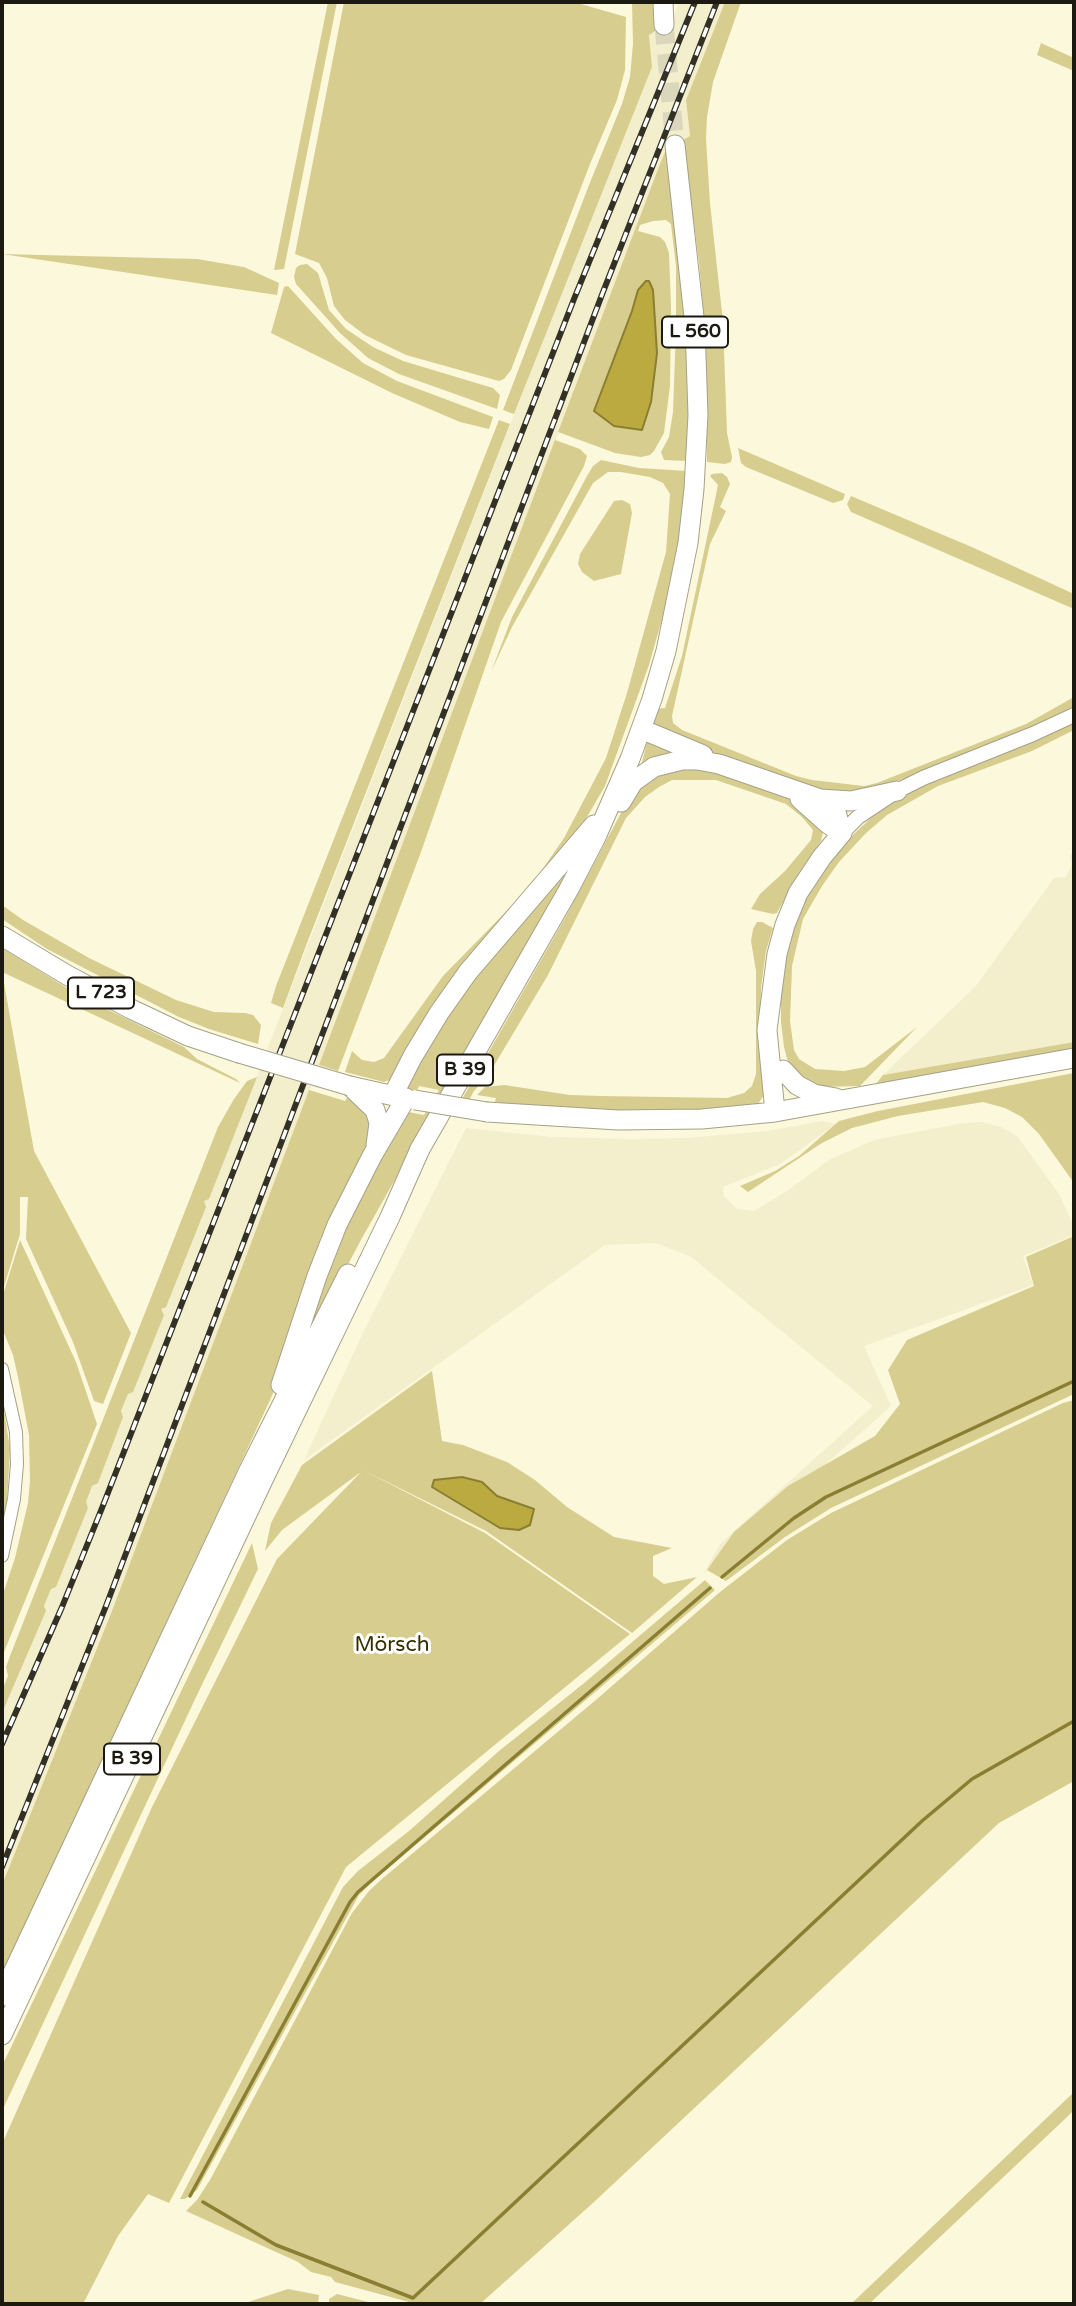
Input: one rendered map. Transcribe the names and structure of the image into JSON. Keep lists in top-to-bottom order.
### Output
{
  "streets": {
    "main road": ["L 560", "L 723", "B 39"]
  },
  "crossings": [
    ["L 560", "B 39"],
    ["L 723", "B 39"]
  ],
  "parks": ["Mörsch"]
}
